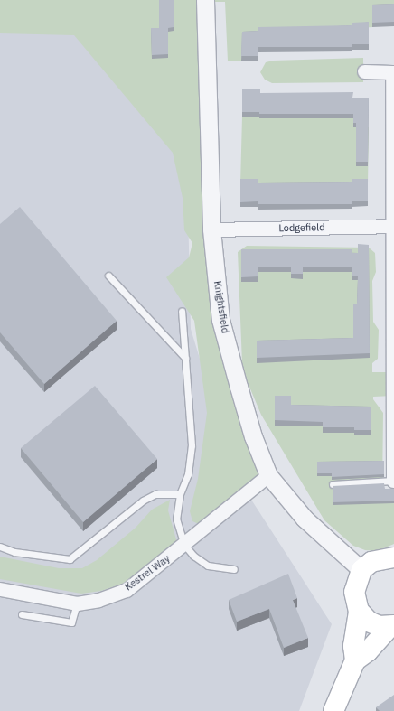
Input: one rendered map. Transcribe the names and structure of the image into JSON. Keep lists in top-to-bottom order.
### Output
{
  "streets": {
    "street": ["Lodgefield", "Knightsfield", "Kestrel Way"]
  },
  "crossings": [
    ["Lodgefield", "Knightsfield"],
    ["Knightsfield", "Kestrel Way"]
  ]
}
